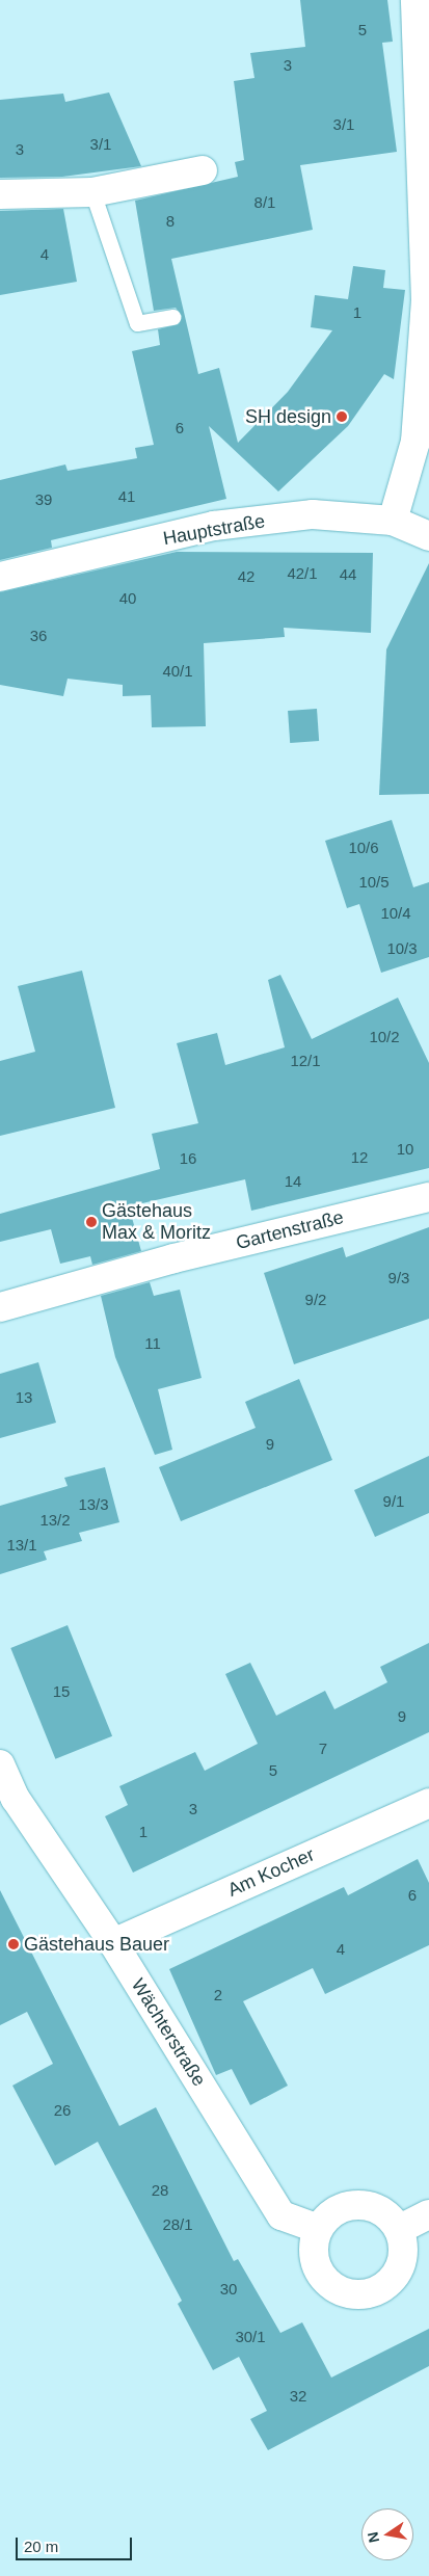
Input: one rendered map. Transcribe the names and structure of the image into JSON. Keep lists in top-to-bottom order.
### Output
{
  "streets": {
    "street": [
      "Hauptstraße",
      "Gartenstraße",
      "Am Kocher",
      "Wächterstraße"
    ]
  },
  "crossings": [
    ["Am Kocher", "Wächterstraße"]
  ],
  "places": ["SH design", "Gästehaus Max & Moritz", "Gästehaus Bauer"],
  "house_numbers": [
    "5",
    "3",
    "3/1",
    "3/1",
    "3",
    "8/1",
    "8",
    "4",
    "1",
    "6",
    "41",
    "39",
    "42/1",
    "44",
    "42",
    "40",
    "36",
    "40/1",
    "10/6",
    "10/5",
    "10/4",
    "10/3",
    "10/2",
    "12/1",
    "10",
    "12",
    "16",
    "14",
    "9/3",
    "9/2",
    "11",
    "13",
    "9",
    "9/1",
    "13/3",
    "13/2",
    "13/1",
    "15",
    "9",
    "7",
    "5",
    "3",
    "1",
    "6",
    "4",
    "2",
    "26",
    "28",
    "28/1",
    "30",
    "30/1",
    "32"
  ],
  "scale_bar": "20 m",
  "north": "left"
}
